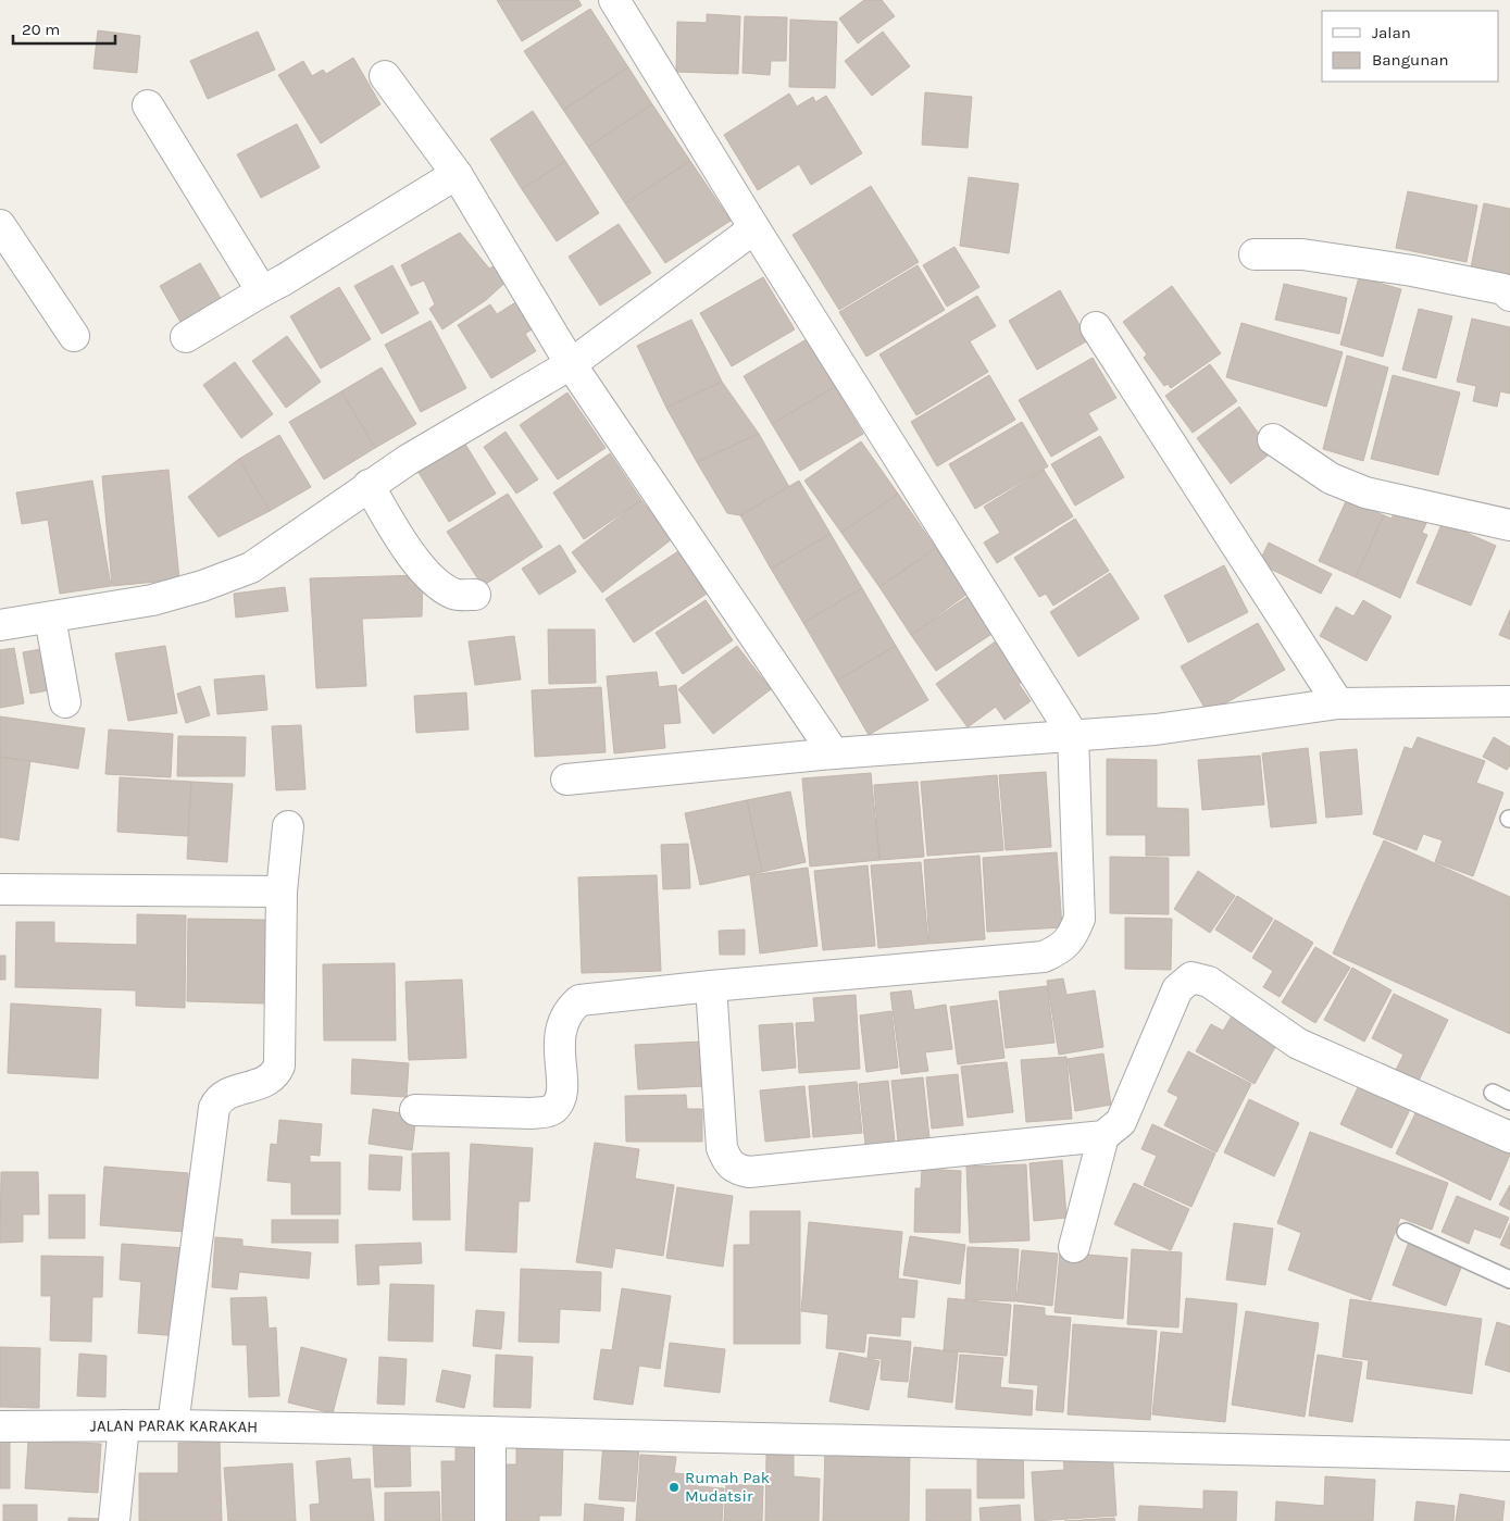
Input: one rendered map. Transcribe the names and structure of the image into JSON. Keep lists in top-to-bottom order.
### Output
{
  "streets": {
    "street": ["JALAN PARAK KARAKAH"]
  },
  "places": ["Rumah Pak Mudatsir"],
  "legend": ["Jalan", "Bangunan"],
  "scale_bar": "20 m"
}
